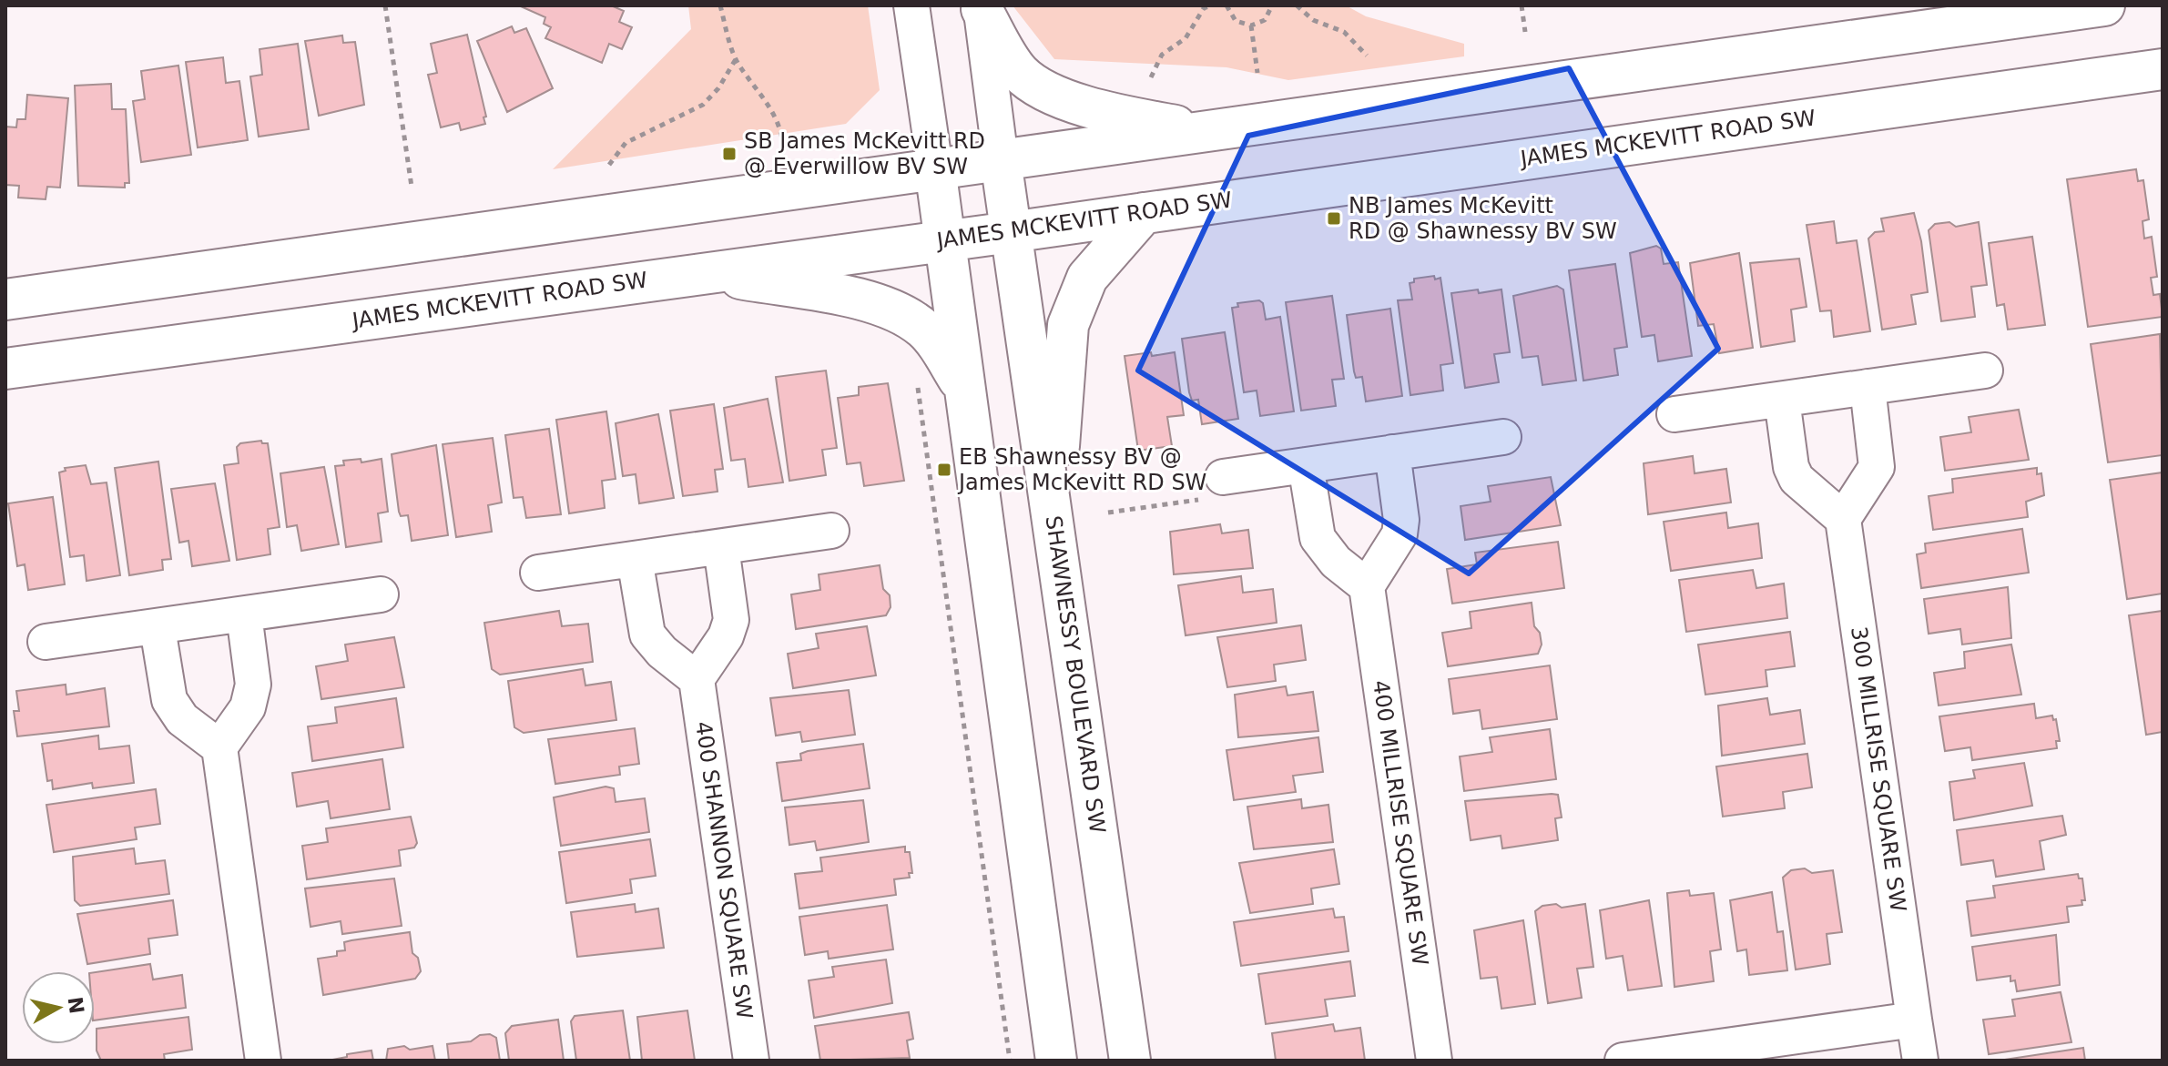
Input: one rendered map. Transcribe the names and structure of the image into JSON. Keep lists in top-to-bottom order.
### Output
{
  "streets": {
    "main road": ["JAMES MCKEVITT ROAD SW", "SHAWNESSY BOULEVARD SW"],
    "street": ["300 MILLRISE SQUARE SW", "400 MILLRISE SQUARE SW", "400 SHANNON SQUARE SW"]
  },
  "crossings": [
    ["JAMES MCKEVITT ROAD SW", "SHAWNESSY BOULEVARD SW"]
  ],
  "places": {
    "transit": ["SB James McKevitt RD @ Everwillow BV SW", "NB James McKevitt RD @ Shawnessy BV SW", "EB Shawnessy BV @ James McKevitt RD SW"]
  },
  "north": "right"
}
